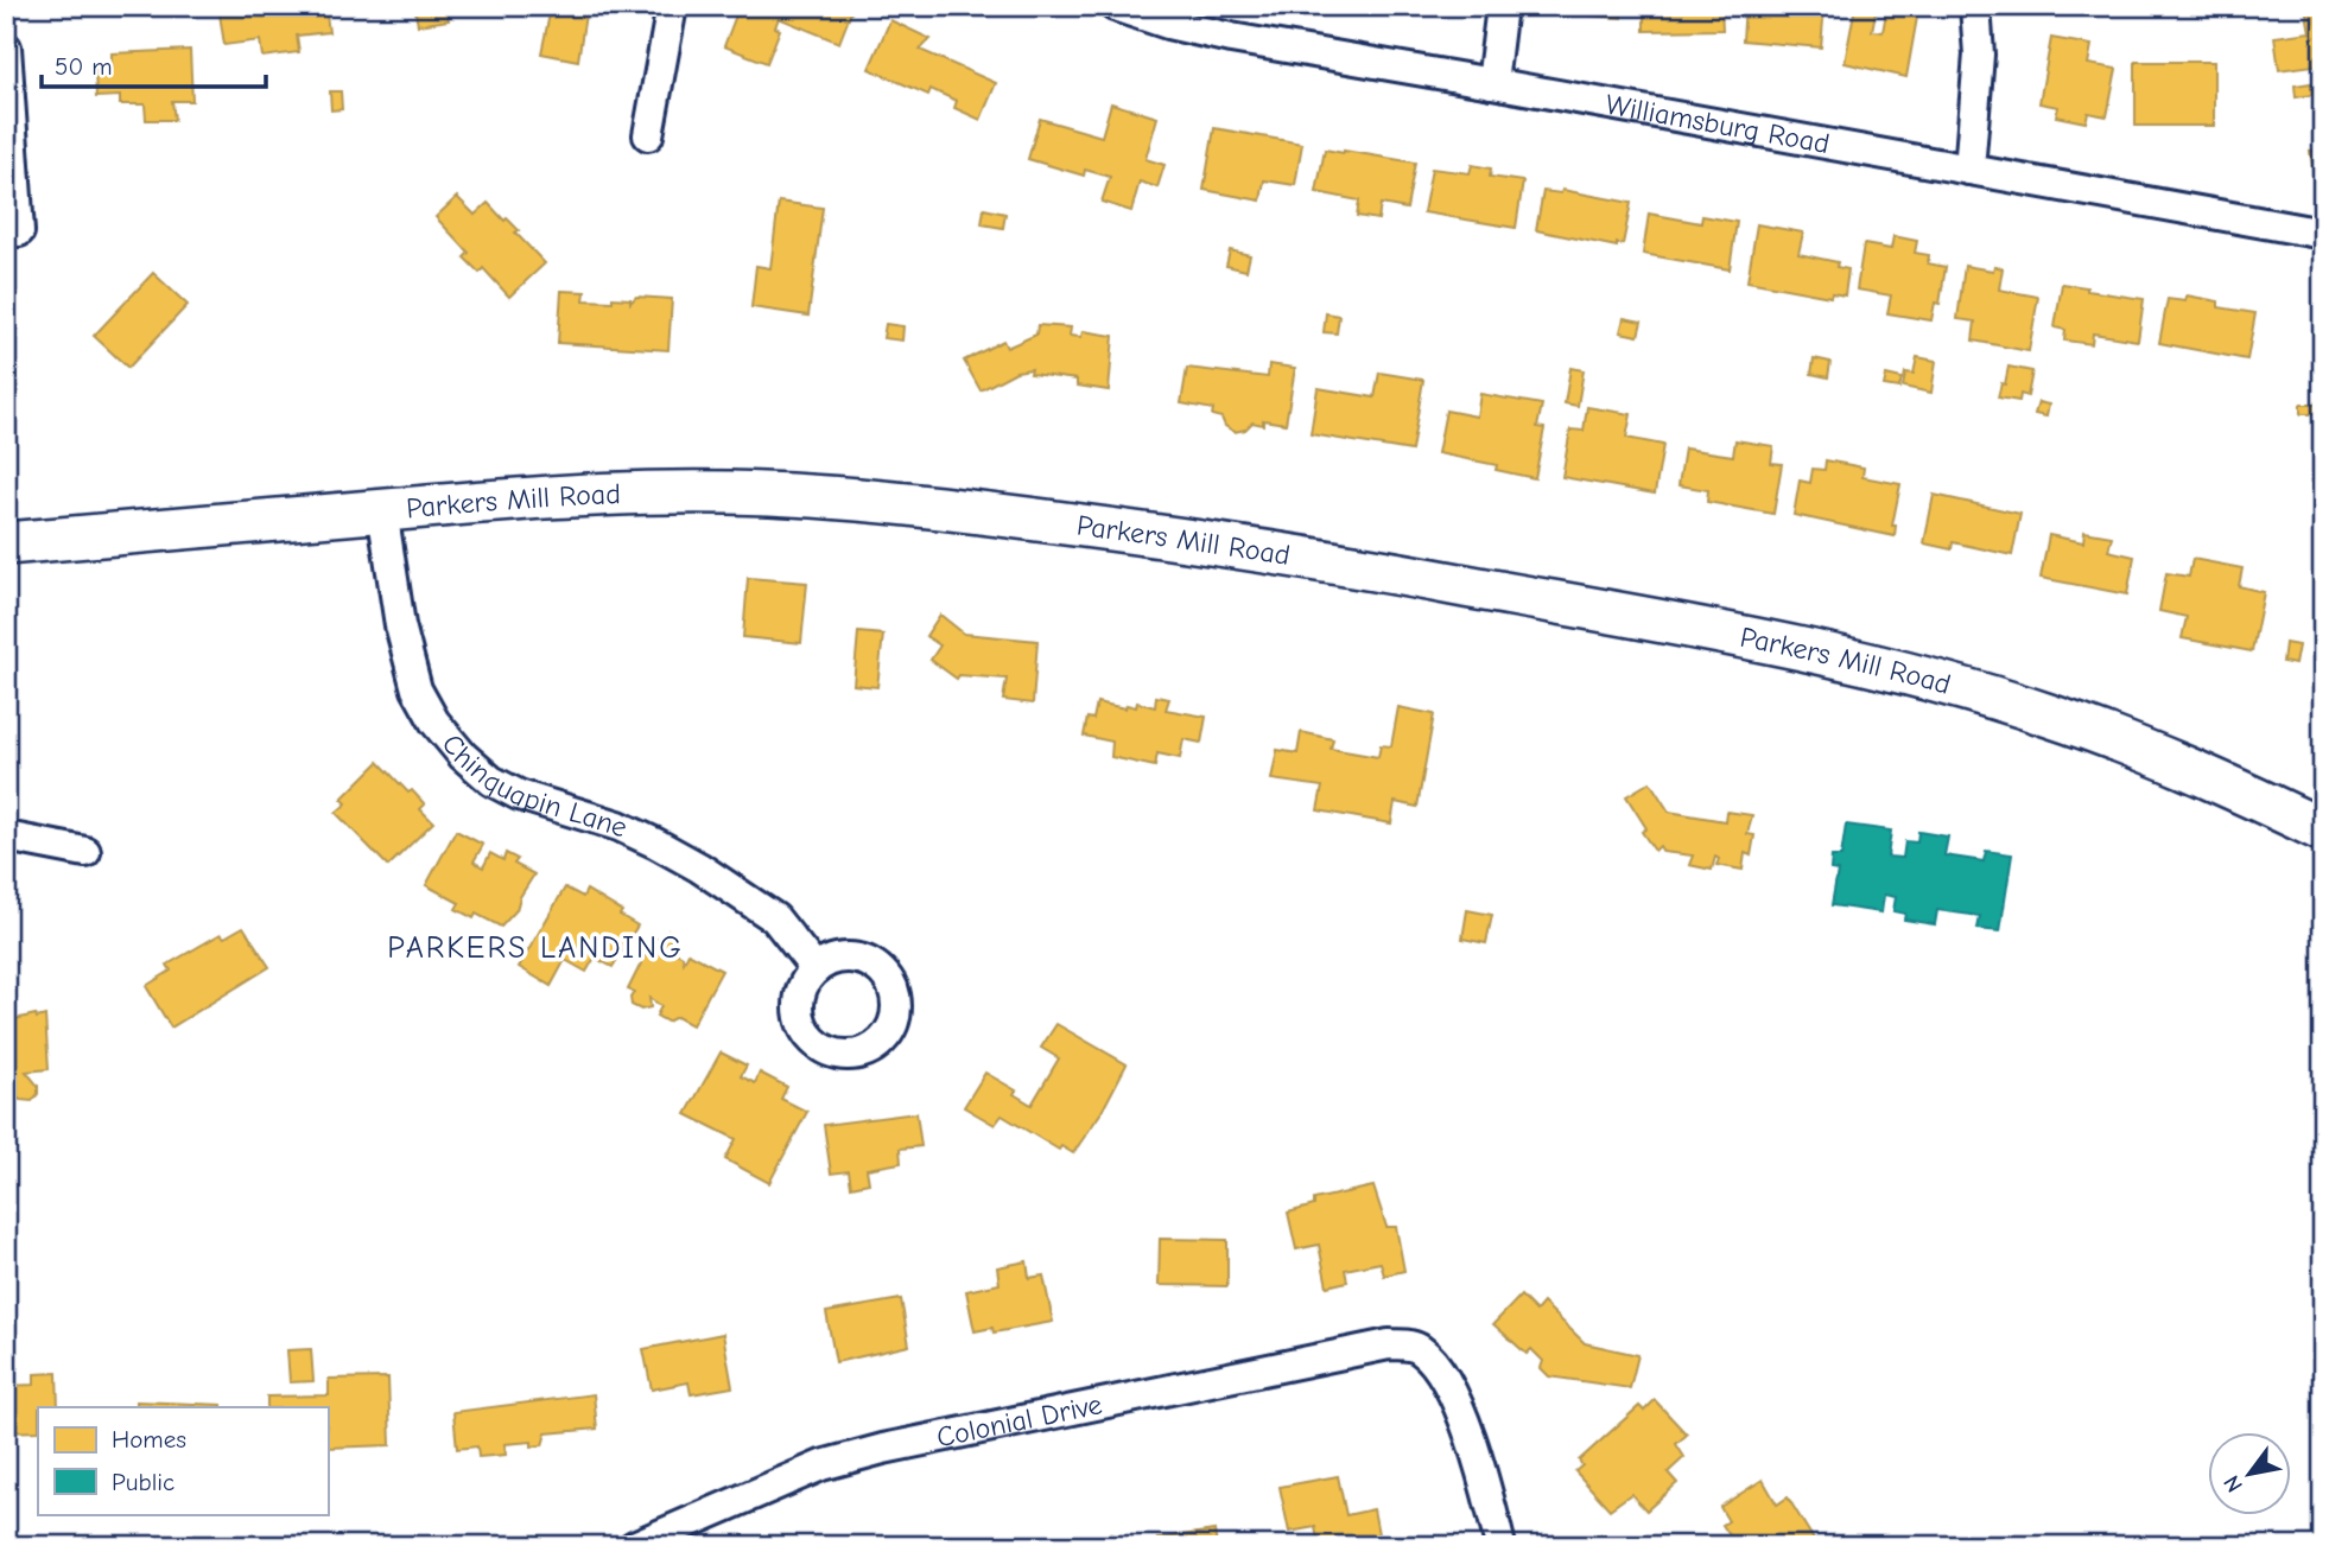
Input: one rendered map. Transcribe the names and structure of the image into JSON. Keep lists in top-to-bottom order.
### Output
{
  "streets": {
    "main road": ["Parkers Mill Road"],
    "street": ["Williamsburg Road", "Chinquapin Lane", "Colonial Drive"]
  },
  "crossings": [
    ["Parkers Mill Road", "Chinquapin Lane"]
  ],
  "districts": ["PARKERS LANDING"],
  "legend": ["Homes", "Public"],
  "scale_bar": "50 m",
  "north": "bottom left"
}
